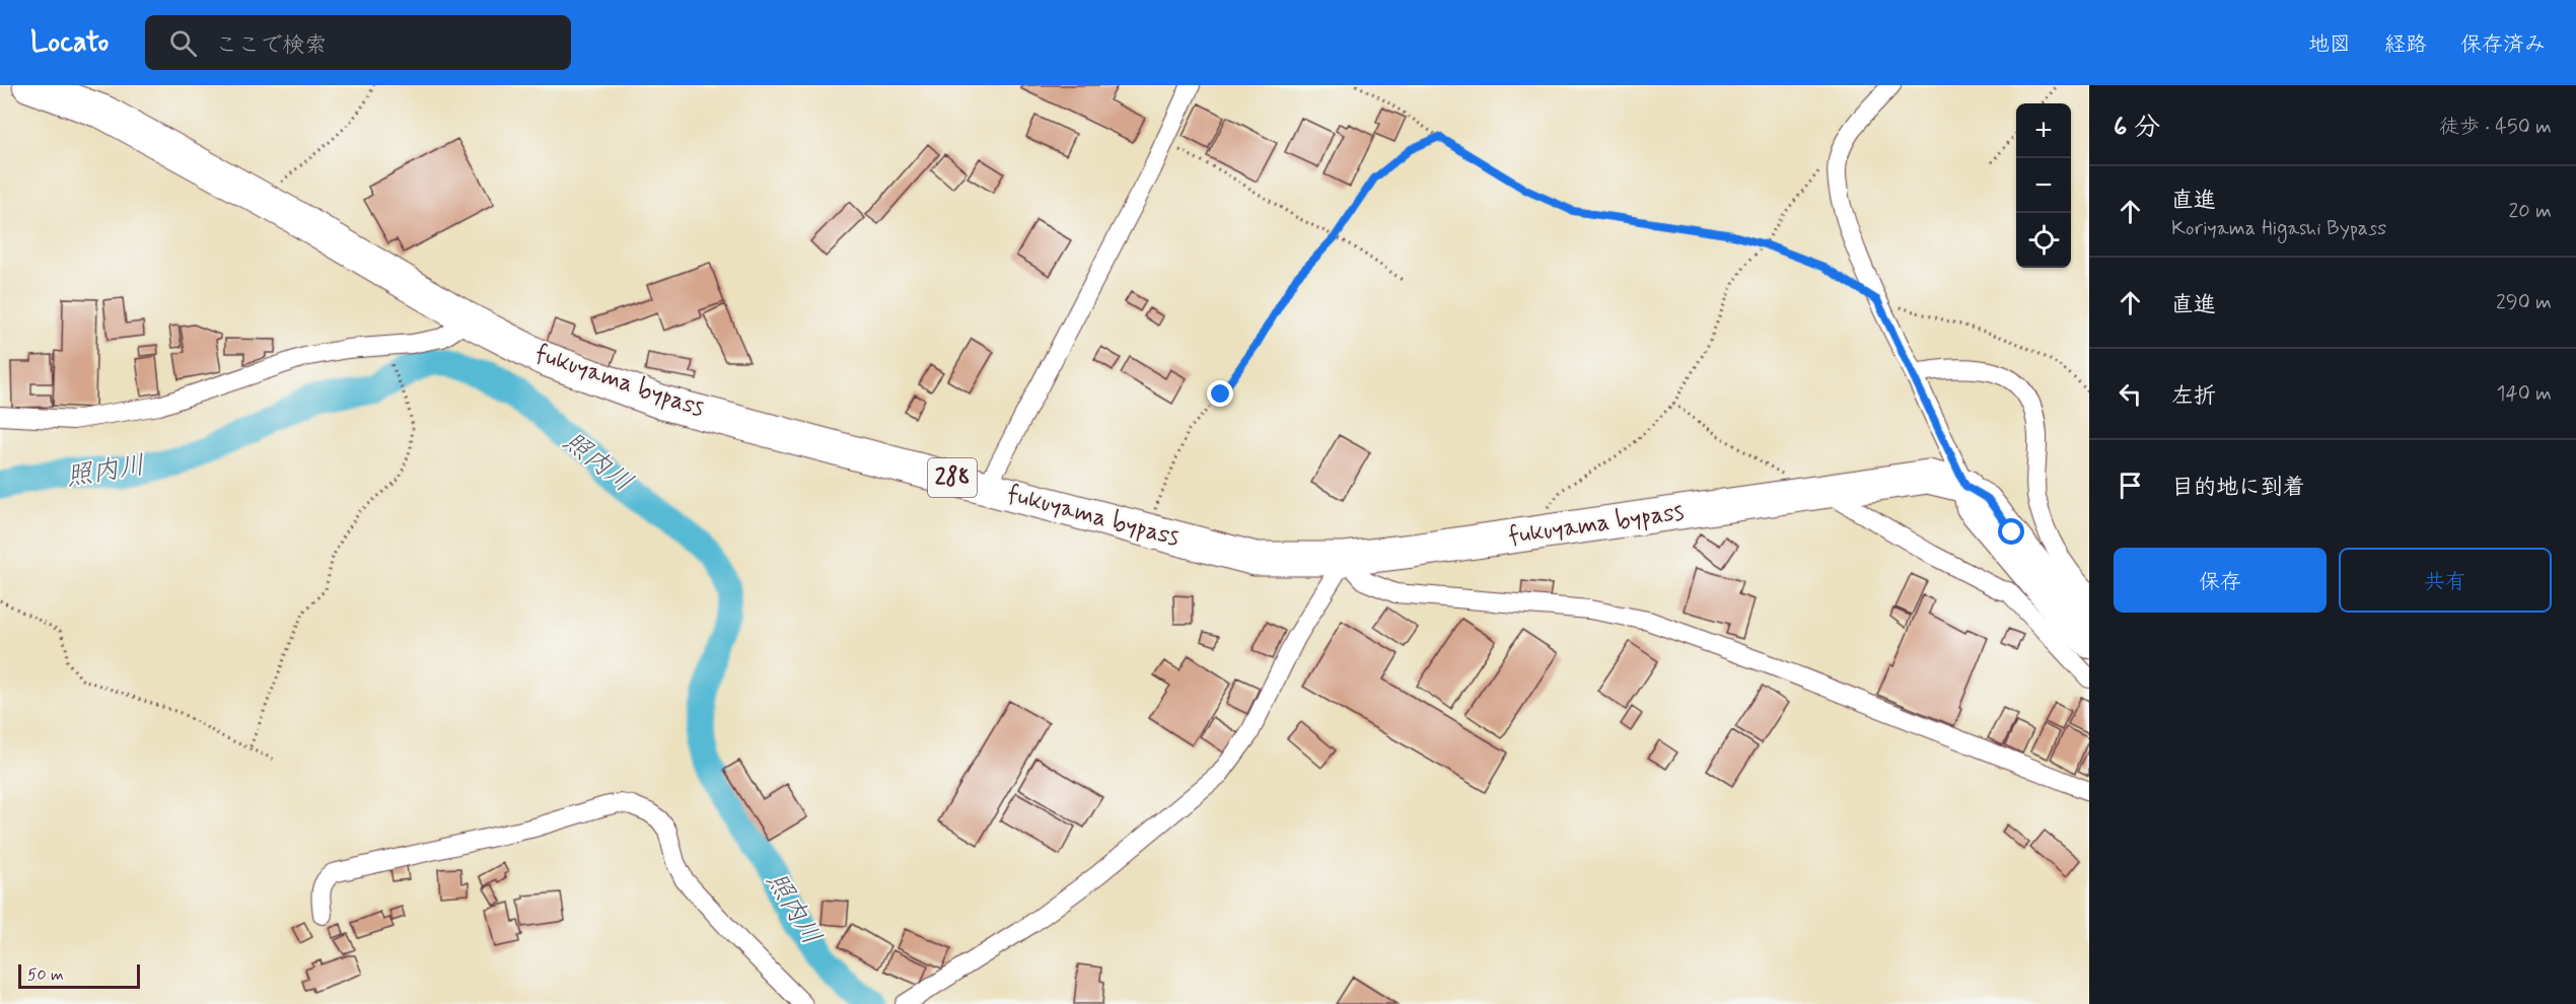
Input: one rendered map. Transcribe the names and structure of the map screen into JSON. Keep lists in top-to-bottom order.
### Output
{
  "streets": {
    "highway": ["fukuyama bypass", "288"]
  },
  "water": ["照内川"],
  "scale_bar": "50 m",
  "page": {
    "header": "Locato",
    "search": "ここで検索",
    "nav": ["地図", "経路", "保存済み"],
    "heading": ["6 分", "徒歩 · 450 m"],
    "map_buttons": ["+", "−"],
    "list": [
      ["直進", "Koriyama Higashi Bypass", "20 m"],
      ["直進", "290 m"],
      ["左折", "140 m"],
      "目的地に到着"
    ],
    "buttons": ["保存", "共有"],
    "scale": "50 m"
  }
}
